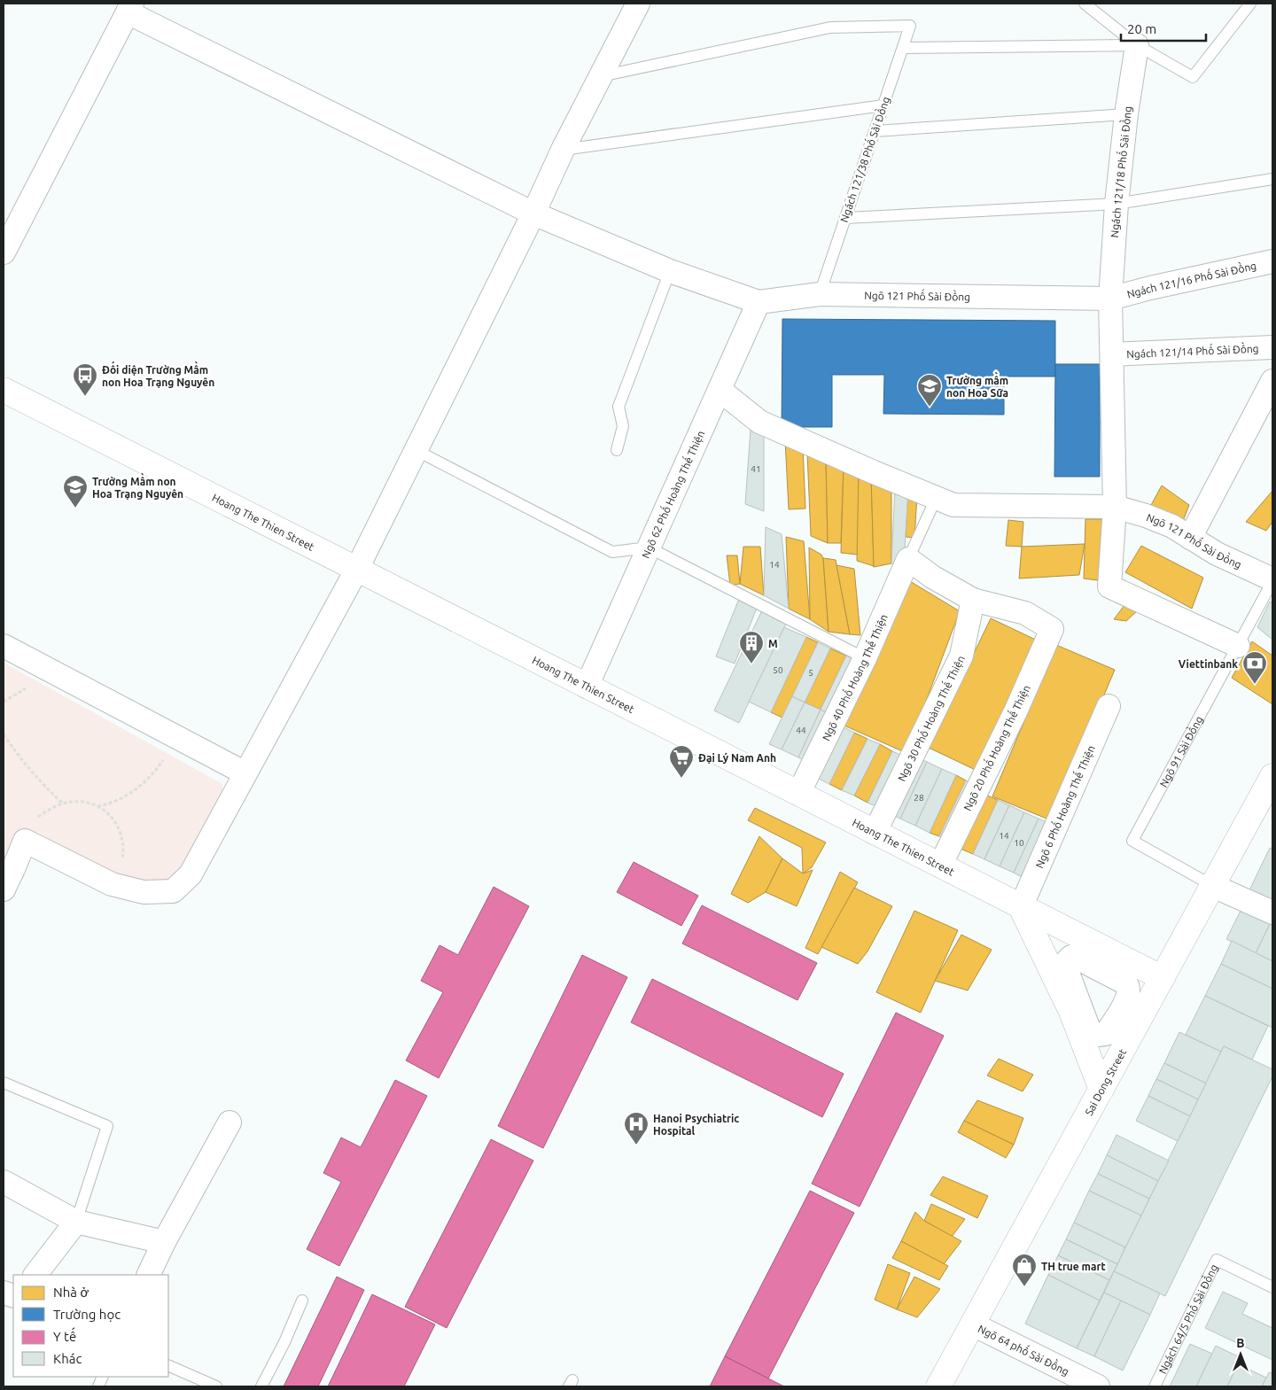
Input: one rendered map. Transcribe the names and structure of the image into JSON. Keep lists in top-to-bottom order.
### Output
{
  "streets": {
    "street": [
      "Ngách 121/18 Phố Sài Đồng",
      "Ngách 121/16 Phố Sài Đồng",
      "Ngõ 121 Phố Sài Đồng",
      "Ngách 121/14 Phố Sài Đồng",
      "Ngõ 62 Phố Hoàng Thế Thiện",
      "Hoang The Thien Street",
      "Ngõ 40 Phố Hoàng Thế Thiện",
      "Ngõ 30 Phố Hoàng Thế Thiện",
      "Ngõ 20 Phố Hoàng Thế Thiện",
      "Ngõ 6 Phố Hoàng Thế Thiện",
      "Sai Dong Street",
      "Ngõ 64 phố Sài Đồng"
    ],
    "lane": ["Ngách 121/38 Phố Sài Đồng", "Ngõ 91 Sài Đồng", "Ngách 64/5 Phố Sài Đồng"]
  },
  "crossings": [
    ["Ngách 121/38 Phố Sài Đồng", "Ngõ 121 Phố Sài Đồng"],
    ["Ngách 121/18 Phố Sài Đồng", "Ngách 121/16 Phố Sài Đồng"],
    ["Ngách 121/18 Phố Sài Đồng", "Ngõ 121 Phố Sài Đồng"],
    ["Ngách 121/16 Phố Sài Đồng", "Ngõ 121 Phố Sài Đồng"],
    ["Ngõ 121 Phố Sài Đồng", "Ngõ 62 Phố Hoàng Thế Thiện"],
    ["Ngõ 121 Phố Sài Đồng", "Ngõ 91 Sài Đồng"],
    ["Ngõ 62 Phố Hoàng Thế Thiện", "Hoang The Thien Street"],
    ["Hoang The Thien Street", "Ngõ 40 Phố Hoàng Thế Thiện"],
    ["Hoang The Thien Street", "Ngõ 30 Phố Hoàng Thế Thiện"],
    ["Hoang The Thien Street", "Ngõ 20 Phố Hoàng Thế Thiện"],
    ["Hoang The Thien Street", "Ngõ 6 Phố Hoàng Thế Thiện"],
    ["Hoang The Thien Street", "Sai Dong Street"],
    ["Ngõ 30 Phố Hoàng Thế Thiện", "Ngõ 20 Phố Hoàng Thế Thiện"],
    ["Ngõ 91 Sài Đồng", "Sai Dong Street"],
    ["Sai Dong Street", "Ngõ 64 phố Sài Đồng"]
  ],
  "places": {
    "bus stop": ["Đối diện Trường Mầm non Hoa Trạng Nguyên"],
    "school or university": ["Trường mầm non Hoa Sữa", "Trường Mầm non Hoa Trạng Nguyên"],
    "building": ["M"],
    "bank": ["Viettinbank"],
    "supermarket": ["Đại Lý Nam Anh"],
    "hospital": ["Hanoi Psychiatric Hospital"],
    "shop": ["TH true mart"]
  },
  "house_numbers": [
    "41",
    "14",
    "50",
    "5",
    "44",
    "28",
    "14",
    "10"
  ],
  "legend": [
    "Nhà ở",
    "Trường học",
    "Y tế",
    "Khác"
  ],
  "scale_bar": "20 m",
  "north": "top"
}
